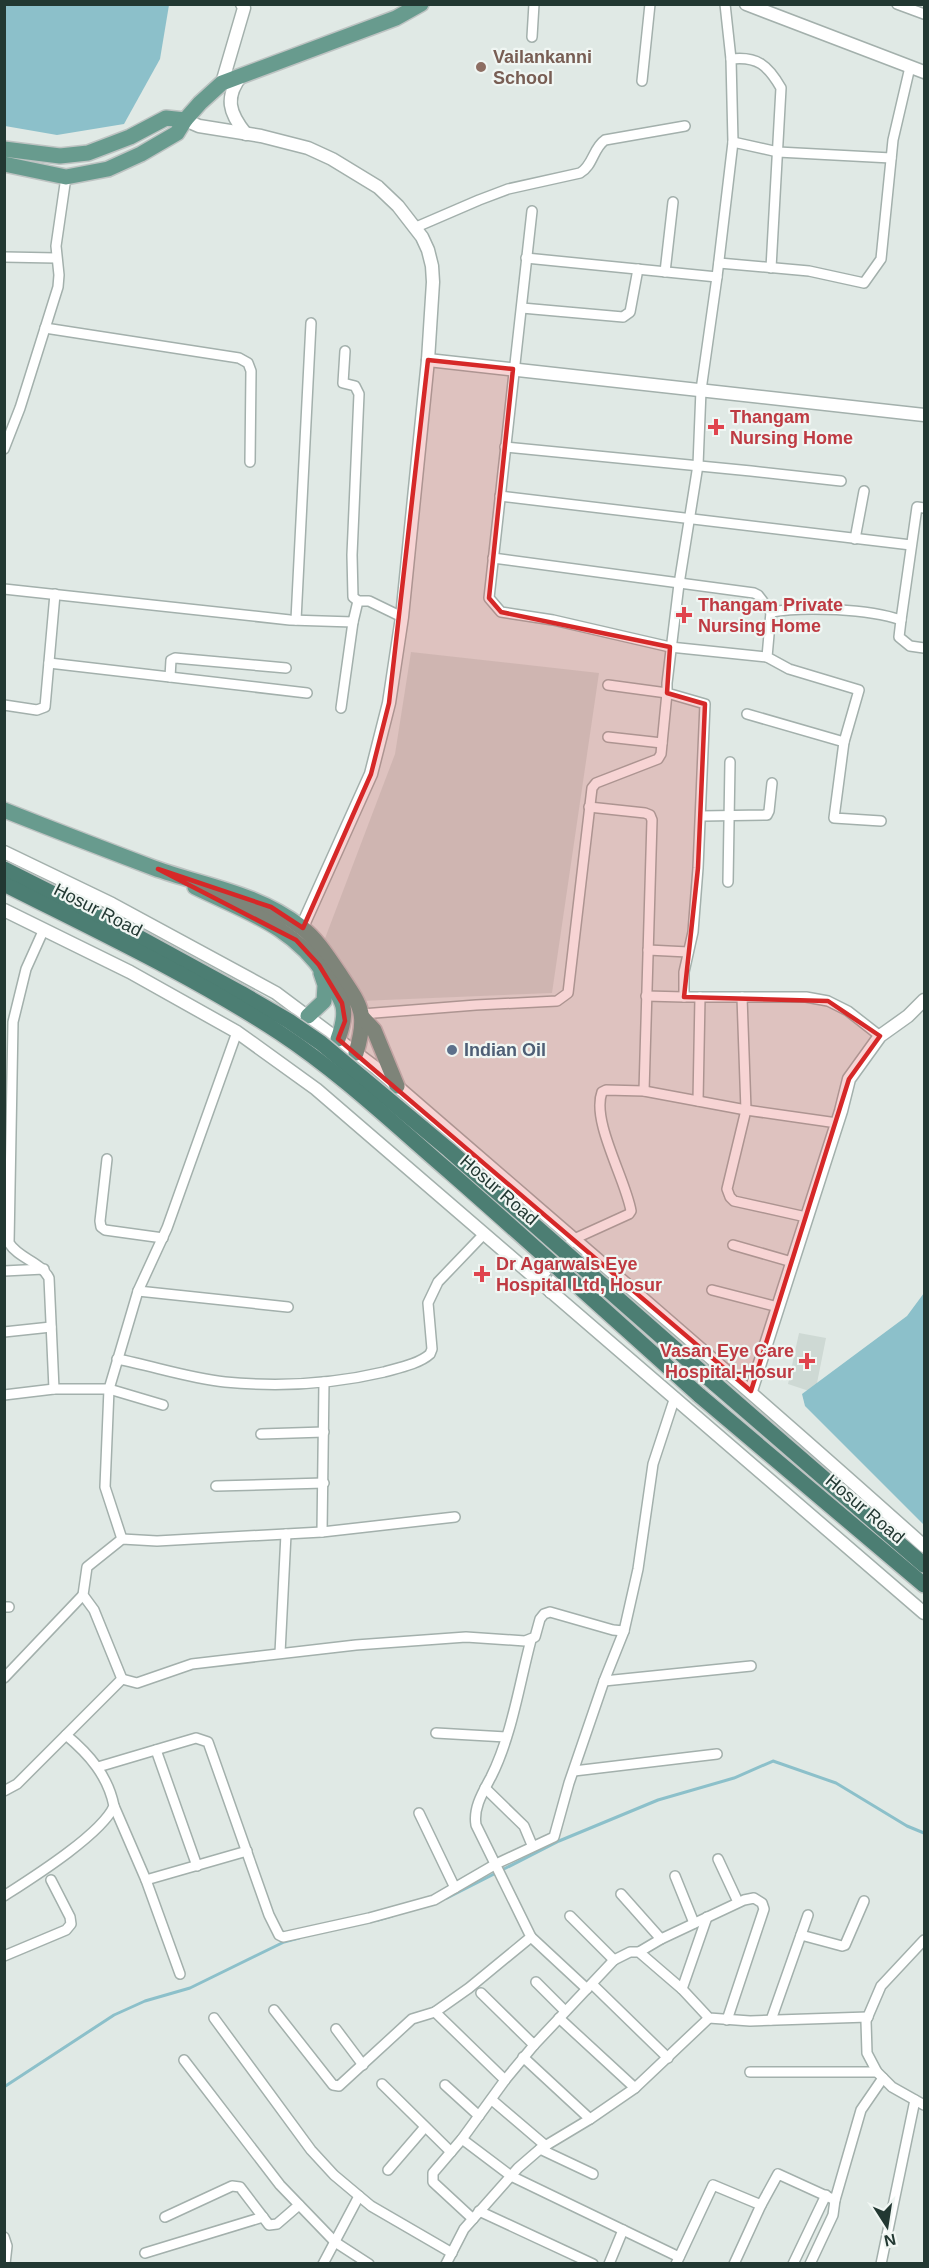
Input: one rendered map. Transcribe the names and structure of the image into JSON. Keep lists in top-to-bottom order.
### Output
{
  "streets": {
    "highway": ["Hosur Road"]
  },
  "places": {
    "other": ["Vailankanni School", "Indian Oil"],
    "health": [
      "Thangam Nursing Home",
      "Thangam Private Nursing Home",
      "Dr Agarwals Eye Hospital Ltd, Hosur",
      "Vasan Eye Care Hospital-Hosur"
    ]
  },
  "north": "bottom"
}
